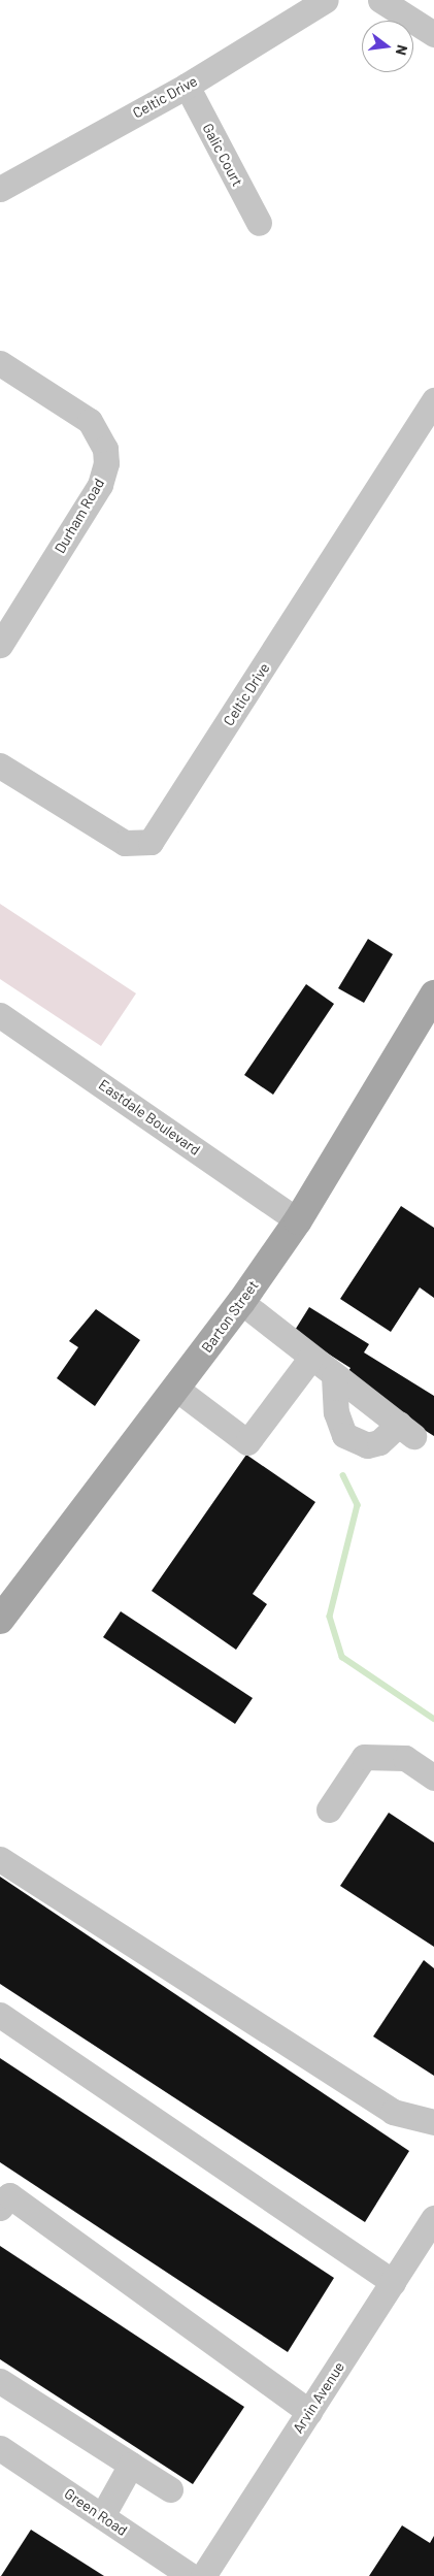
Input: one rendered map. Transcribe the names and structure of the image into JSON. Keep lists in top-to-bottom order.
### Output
{
  "streets": {
    "main road": ["Barton Street"],
    "street": [
      "Celtic Drive",
      "Galic Court",
      "Durham Road",
      "Eastdale Boulevard",
      "Arvin Avenue",
      "Green Road"
    ]
  },
  "crossings": [
    ["Celtic Drive", "Galic Court"],
    ["Eastdale Boulevard", "Barton Street"]
  ],
  "north": "right"
}
